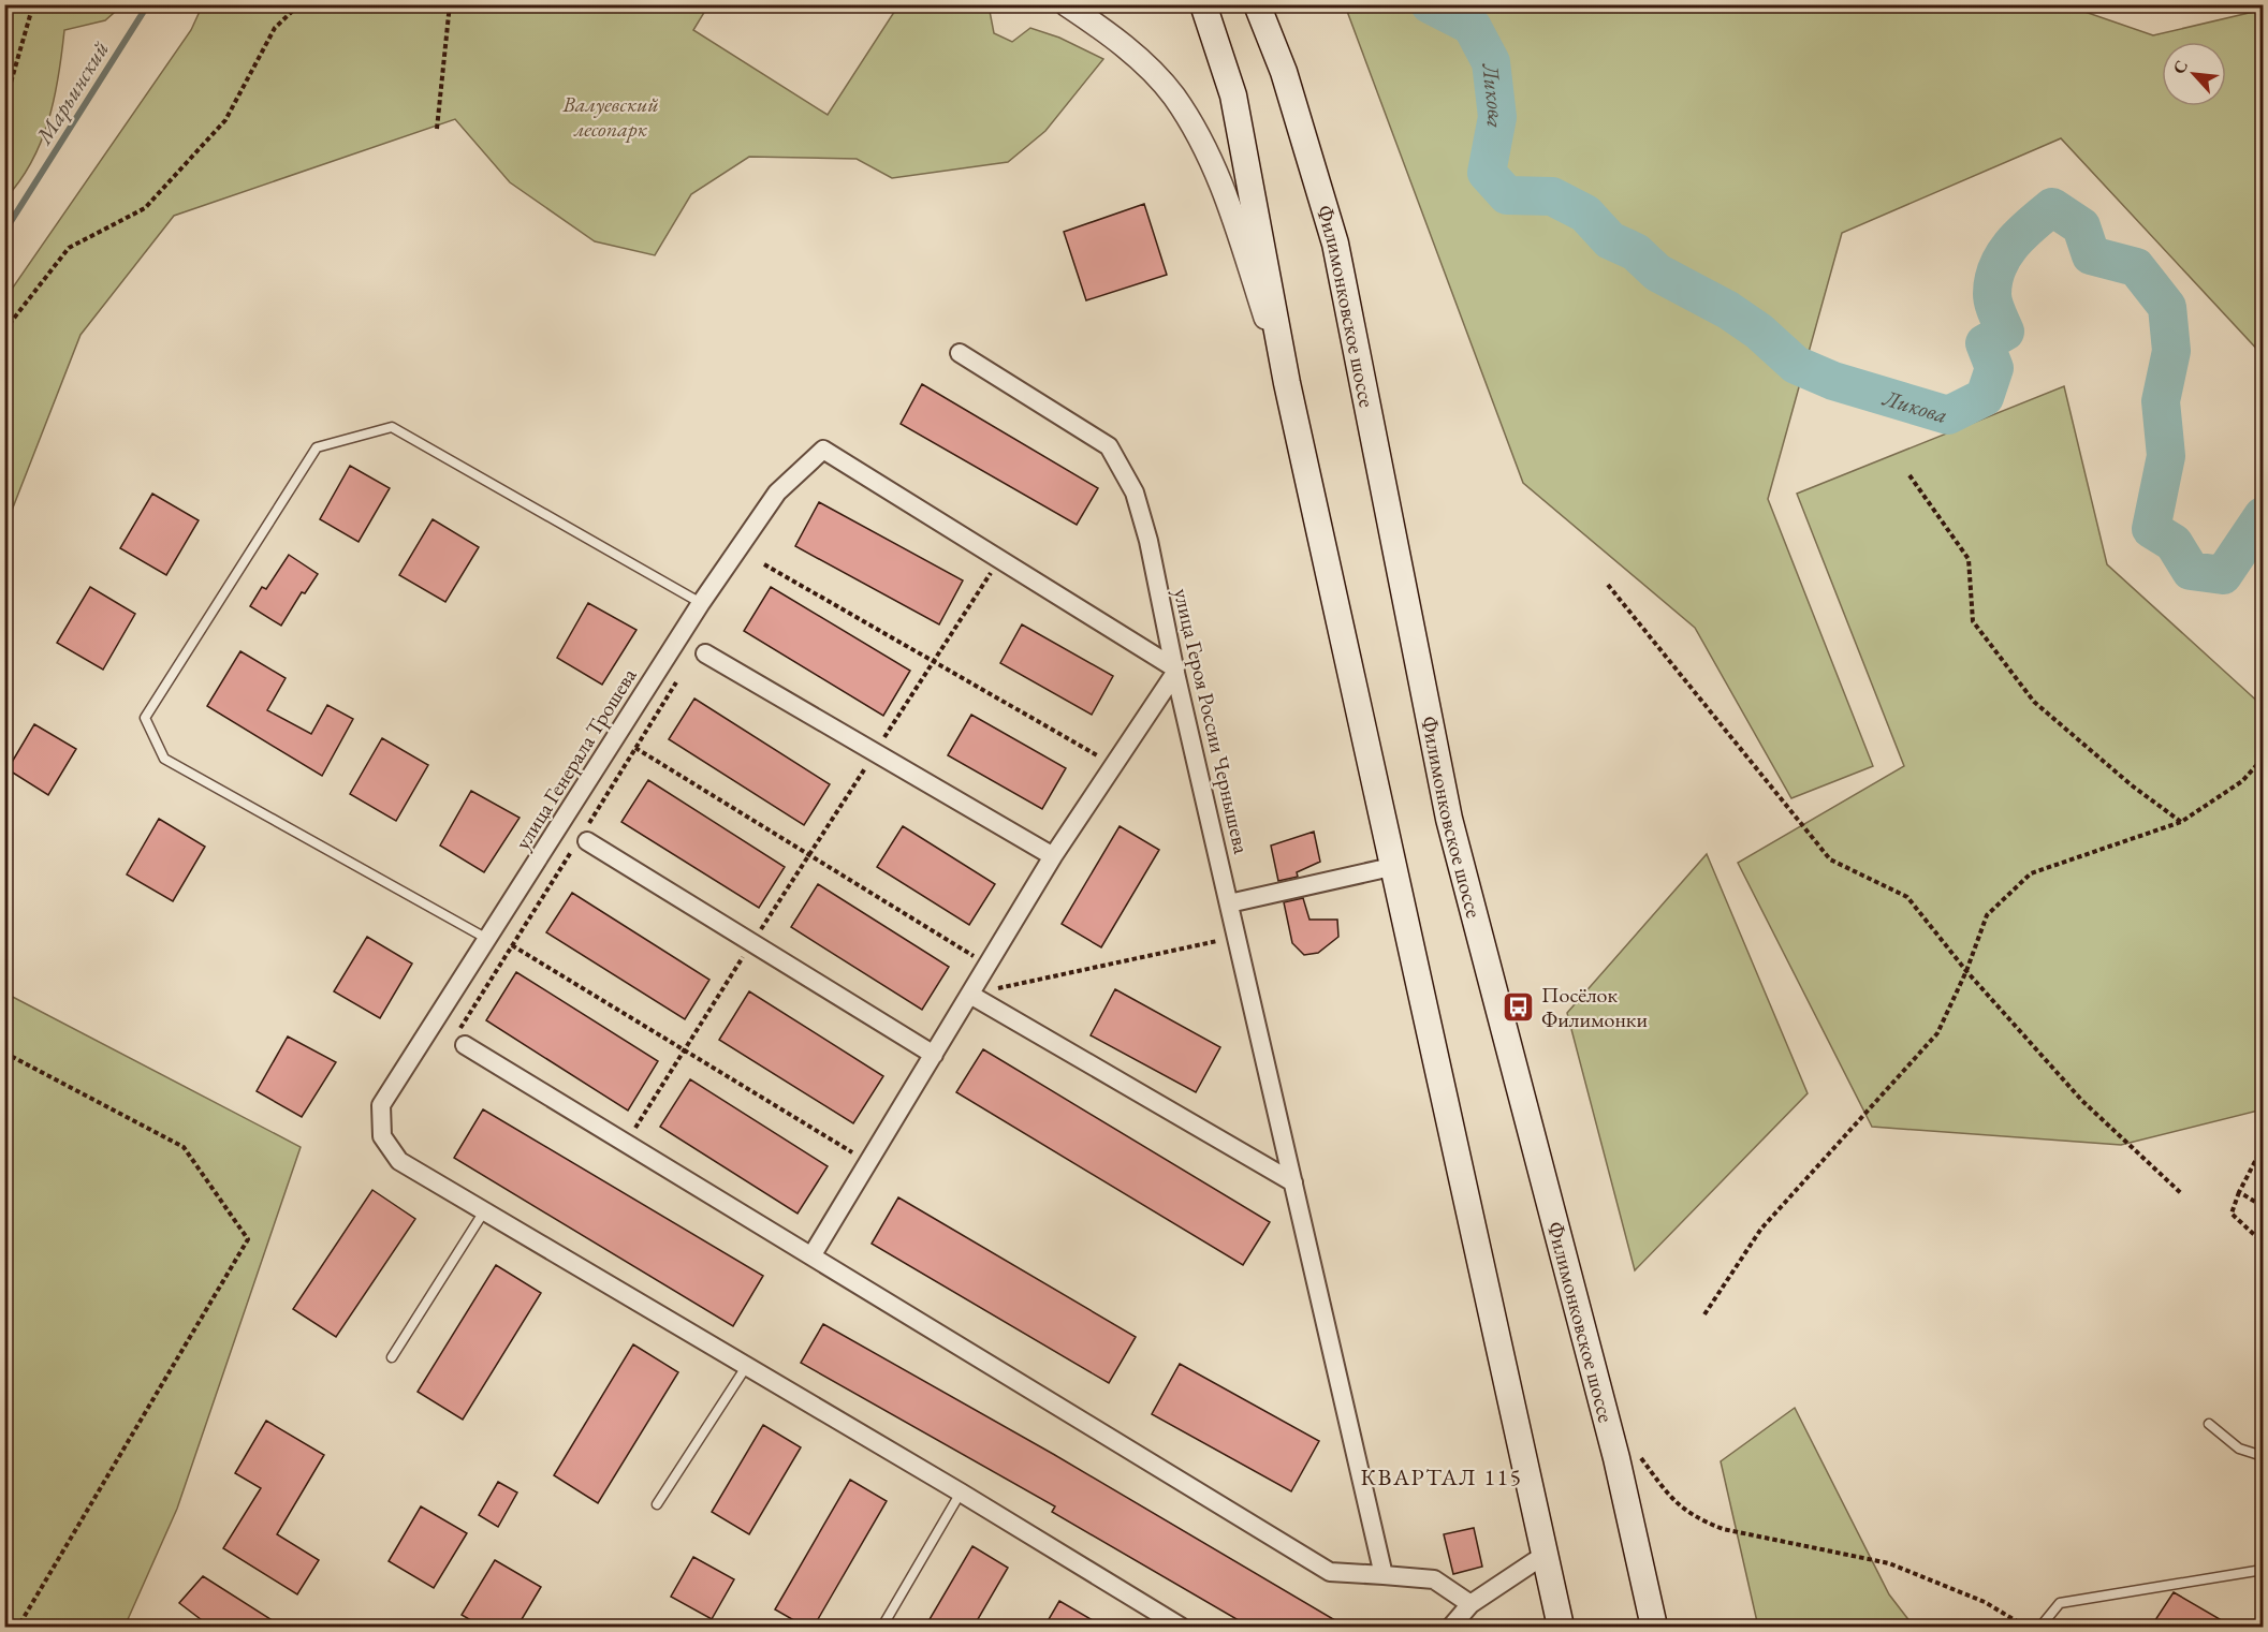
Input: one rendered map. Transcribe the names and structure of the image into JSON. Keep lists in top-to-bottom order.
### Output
{
  "streets": {
    "main road": ["Филимонковское шоссе"],
    "street": ["улица Героя России Чернышева", "улица Генерала Трошева"]
  },
  "districts": ["КВАРТАЛ 115"],
  "water": ["Марьинский", "Ликова"],
  "parks": ["Валуевский лесопарк"],
  "places": {
    "bus stop": ["Посёлок Филимонки"]
  },
  "north": "top left"
}
